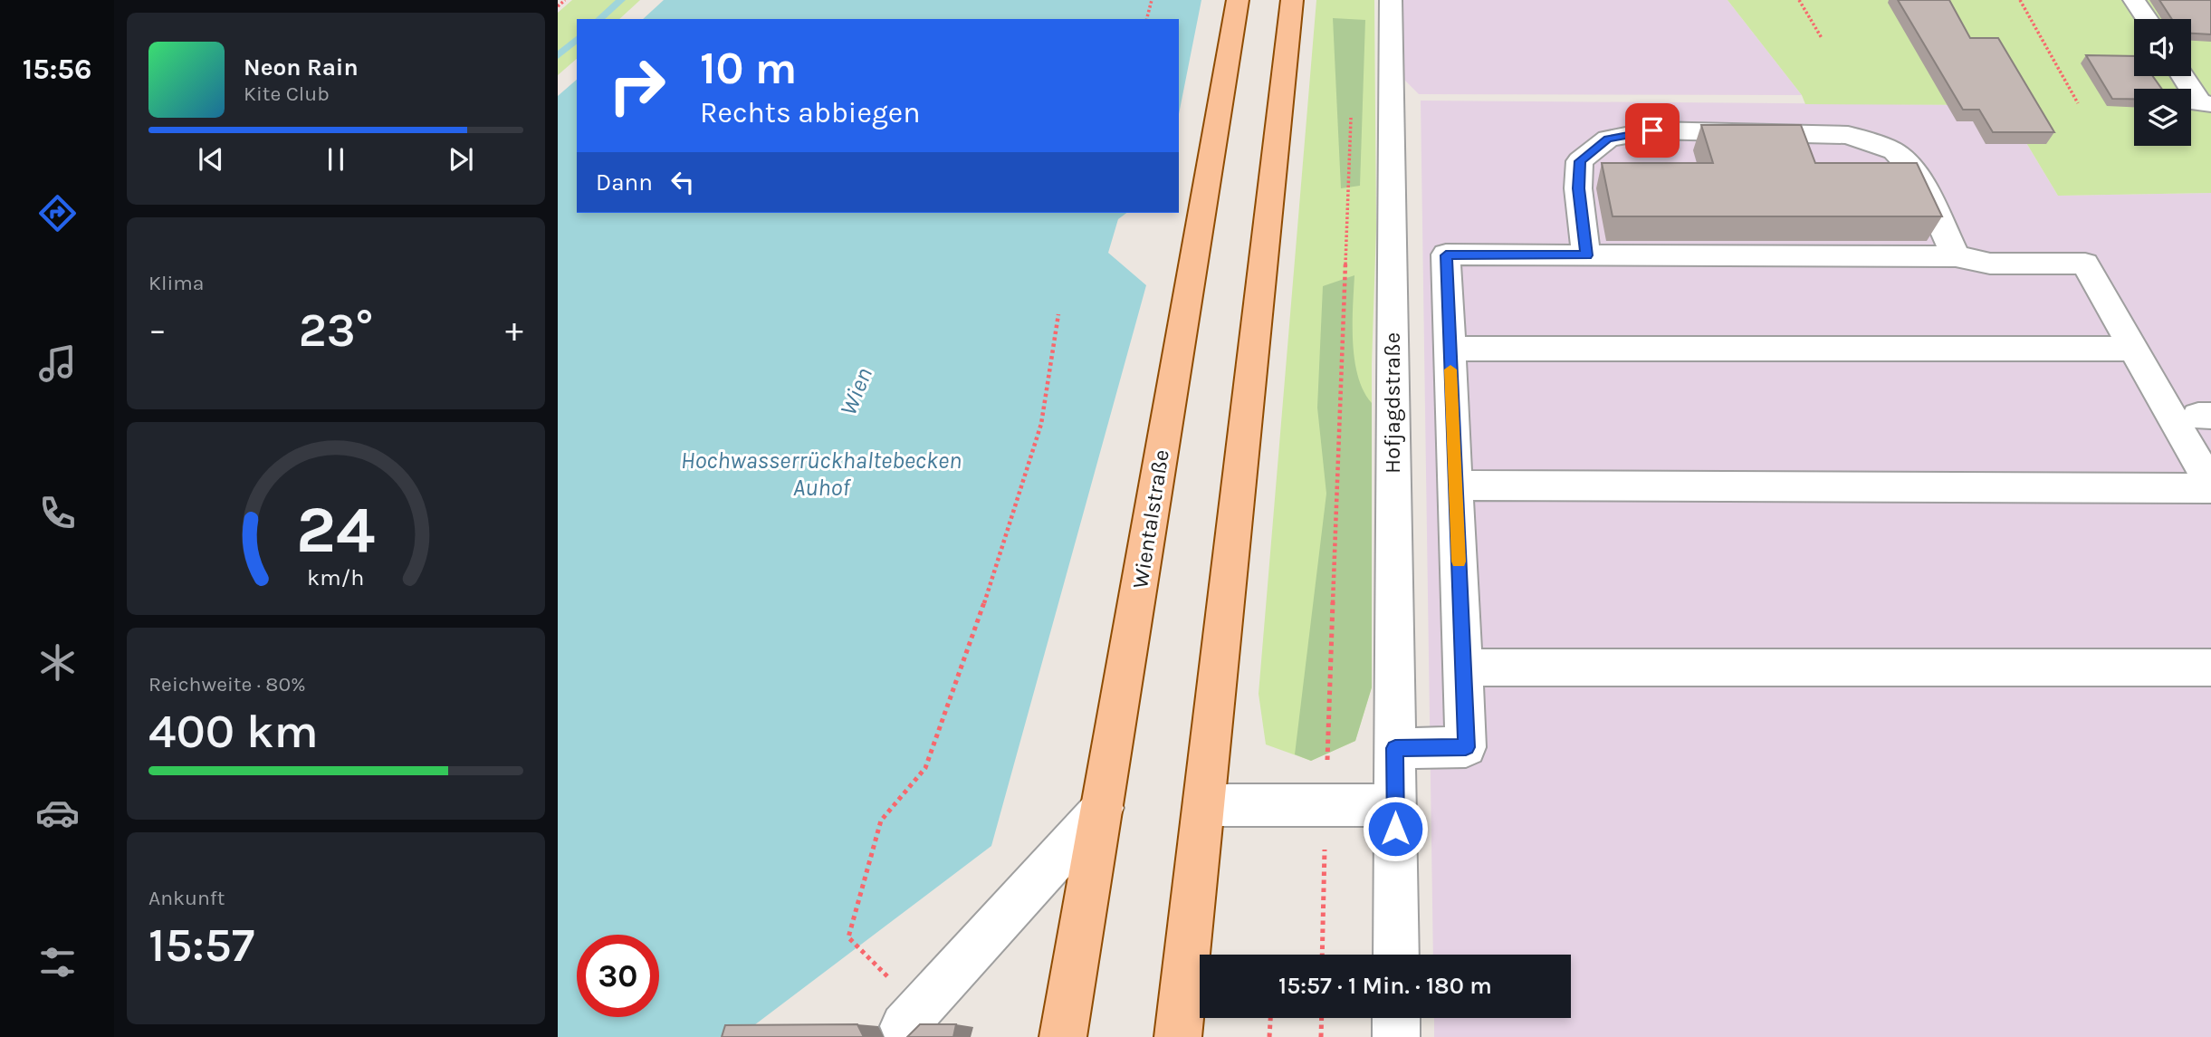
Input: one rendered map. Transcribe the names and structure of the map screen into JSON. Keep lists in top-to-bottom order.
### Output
{
  "streets": {
    "main road": ["Wientalstraße"],
    "street": ["Hofjagdstraße"]
  },
  "water": ["Wien", "Hochwasserrückhaltebecken Auhof"],
  "page": {
    "tabs": "15:56",
    "turn": ["10 m", "Rechts abbiegen"],
    "song": ["Neon Rain", "Kite Club"],
    "then": "Dann",
    "tile": [
      "Klima",
      ["Reichweite · 80%", "400 km"],
      ["Ankunft", "15:57"]
    ],
    "heat": ["−", "23°", "+"],
    "limit": "30",
    "trip": "15:57 · 1 Min. · 180 m",
    "gauge": ["24", "km/h"]
  }
}
